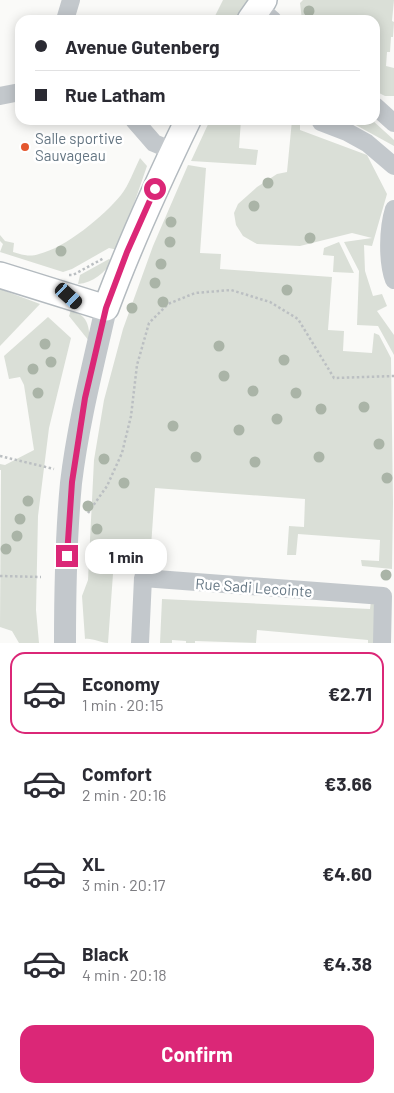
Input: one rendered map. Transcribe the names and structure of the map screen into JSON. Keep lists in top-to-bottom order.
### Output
{
  "streets": {
    "street": ["Rue Sadi Lecointe"]
  },
  "places": ["Salle sportive Sauvageau"],
  "page": {
    "banner": ["Avenue Gutenberg", "Rue Latham"],
    "bubble": "1 min",
    "list": [
      {
        "name": "Economy",
        "note": "1 min · 20:15",
        "value": "€2.71"
      },
      {
        "name": "Comfort",
        "note": "2 min · 20:16",
        "value": "€3.66"
      },
      {
        "name": "XL",
        "note": "3 min · 20:17",
        "value": "€4.60"
      },
      {
        "name": "Black",
        "note": "4 min · 20:18",
        "value": "€4.38"
      }
    ],
    "buttons": "Confirm"
  }
}
